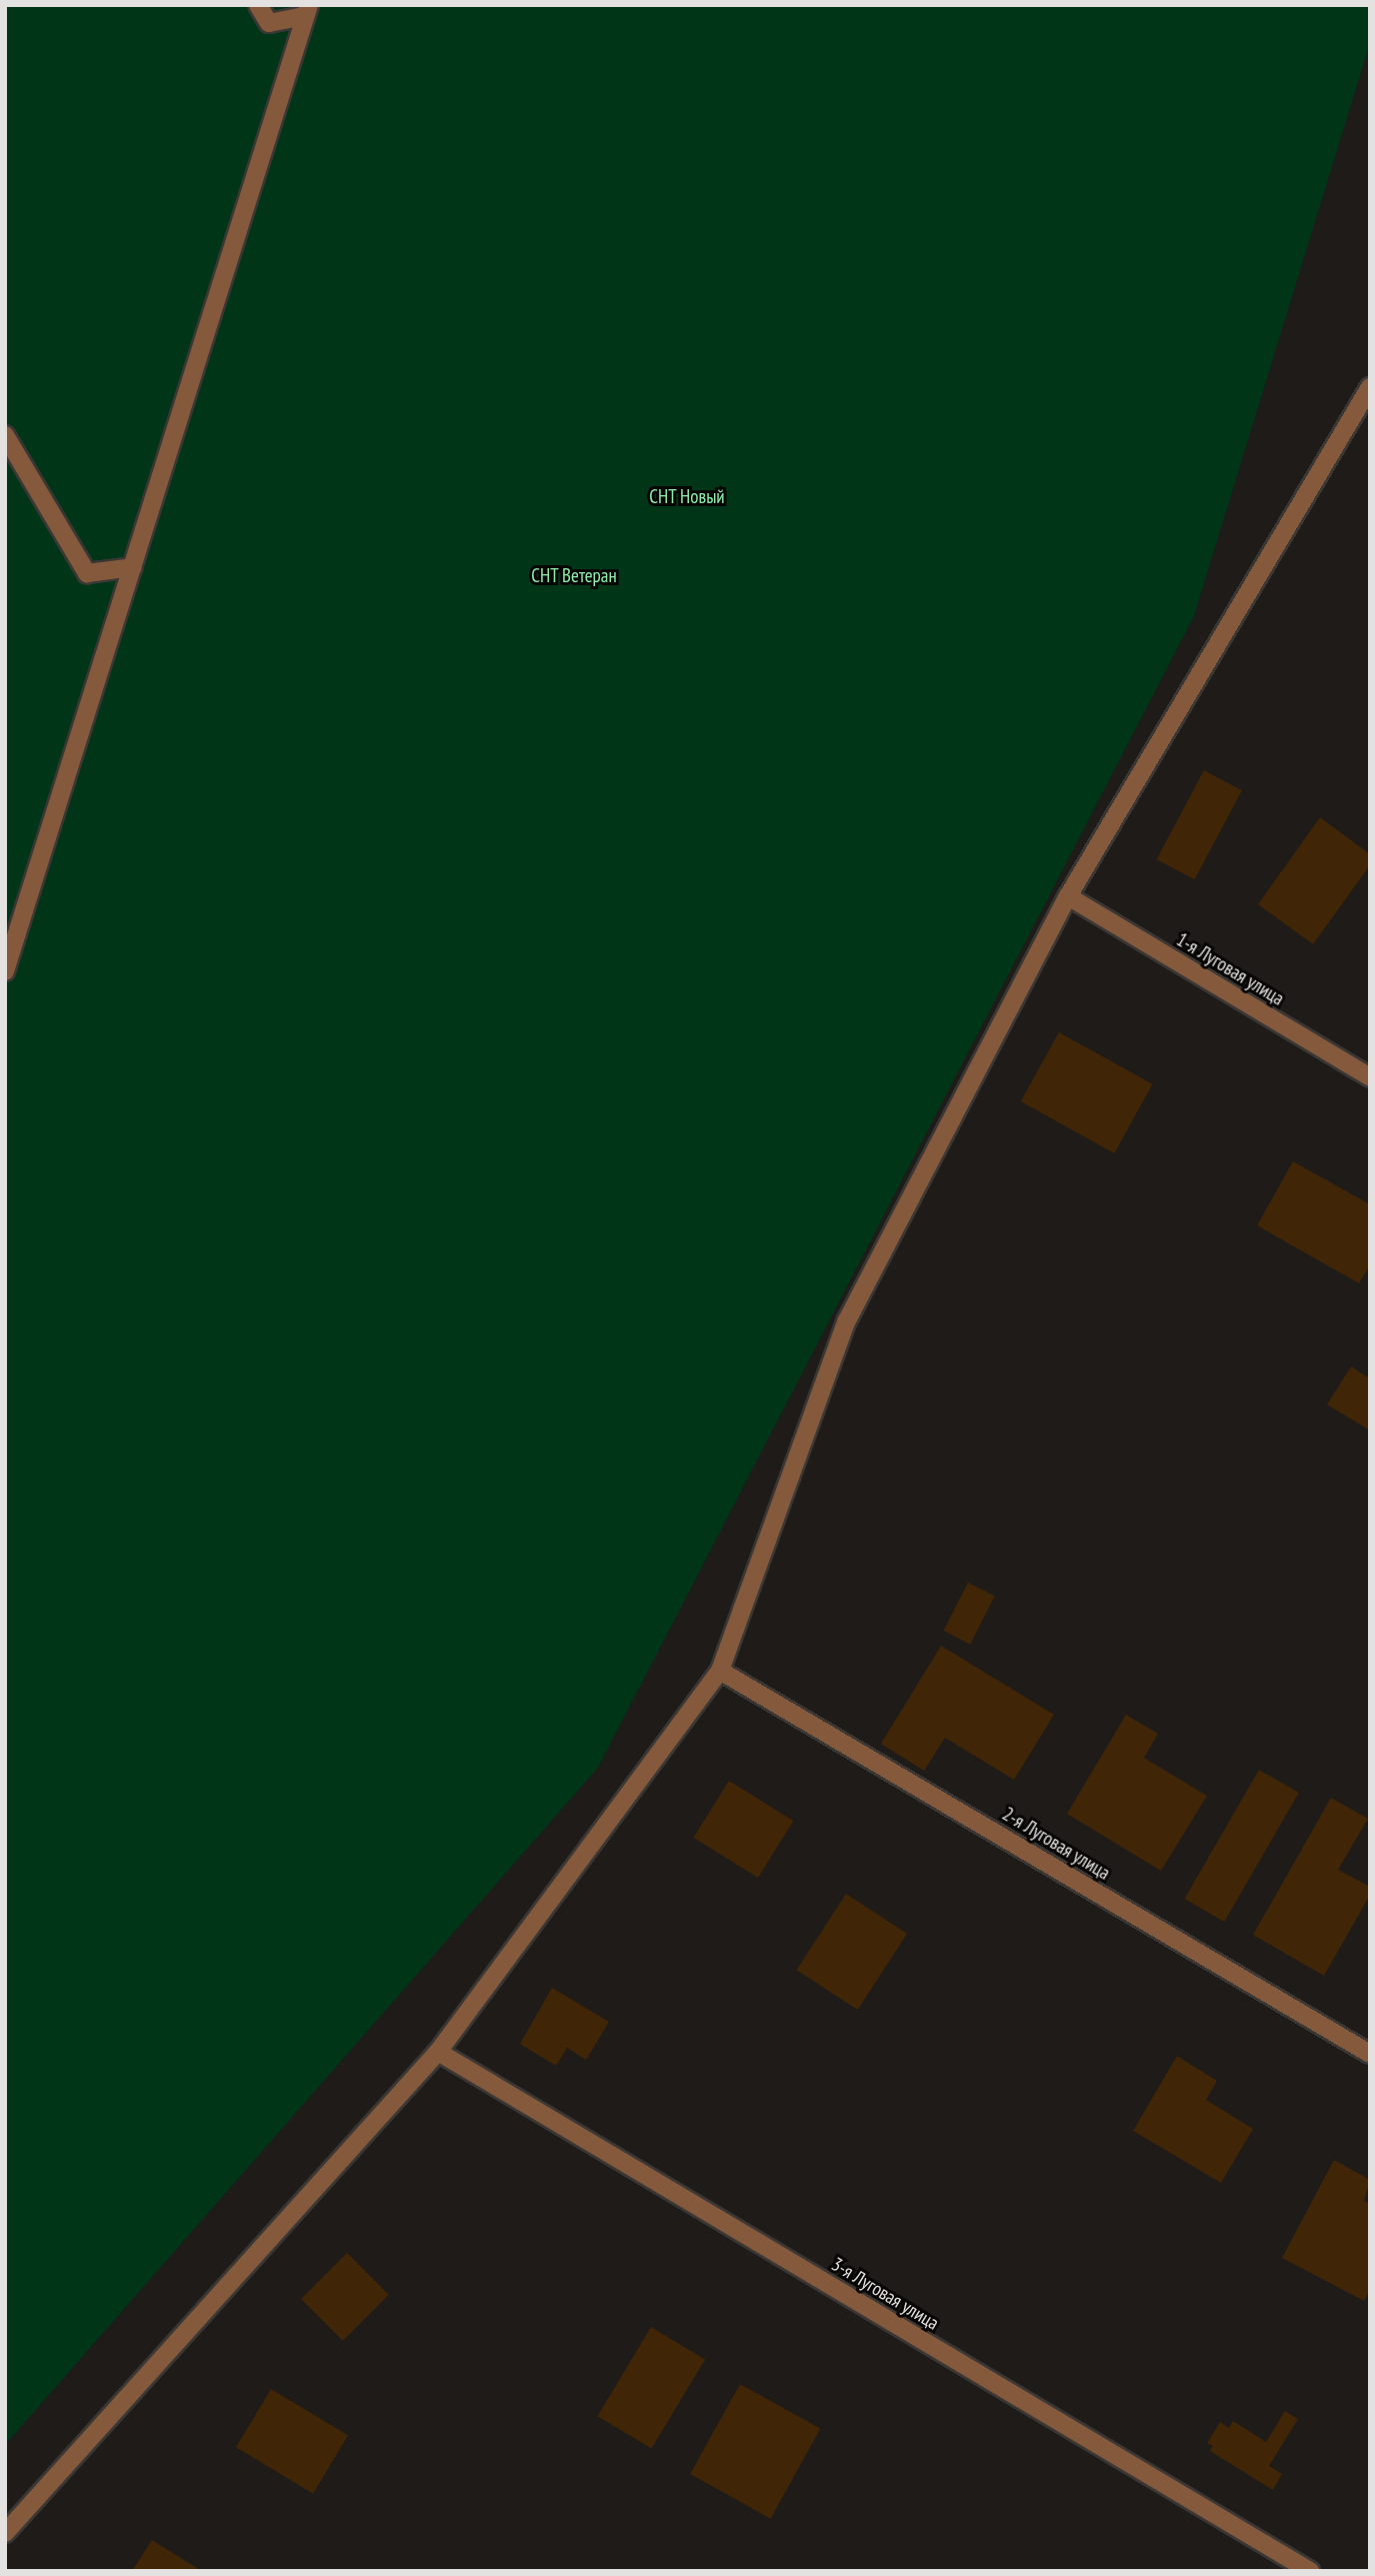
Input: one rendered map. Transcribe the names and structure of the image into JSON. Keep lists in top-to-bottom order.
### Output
{
  "streets": {
    "street": ["1-я Луговая улица", "2-я Луговая улица", "3-я Луговая улица"]
  },
  "parks": ["СНТ Новый", "СНТ Ветеран"]
}
